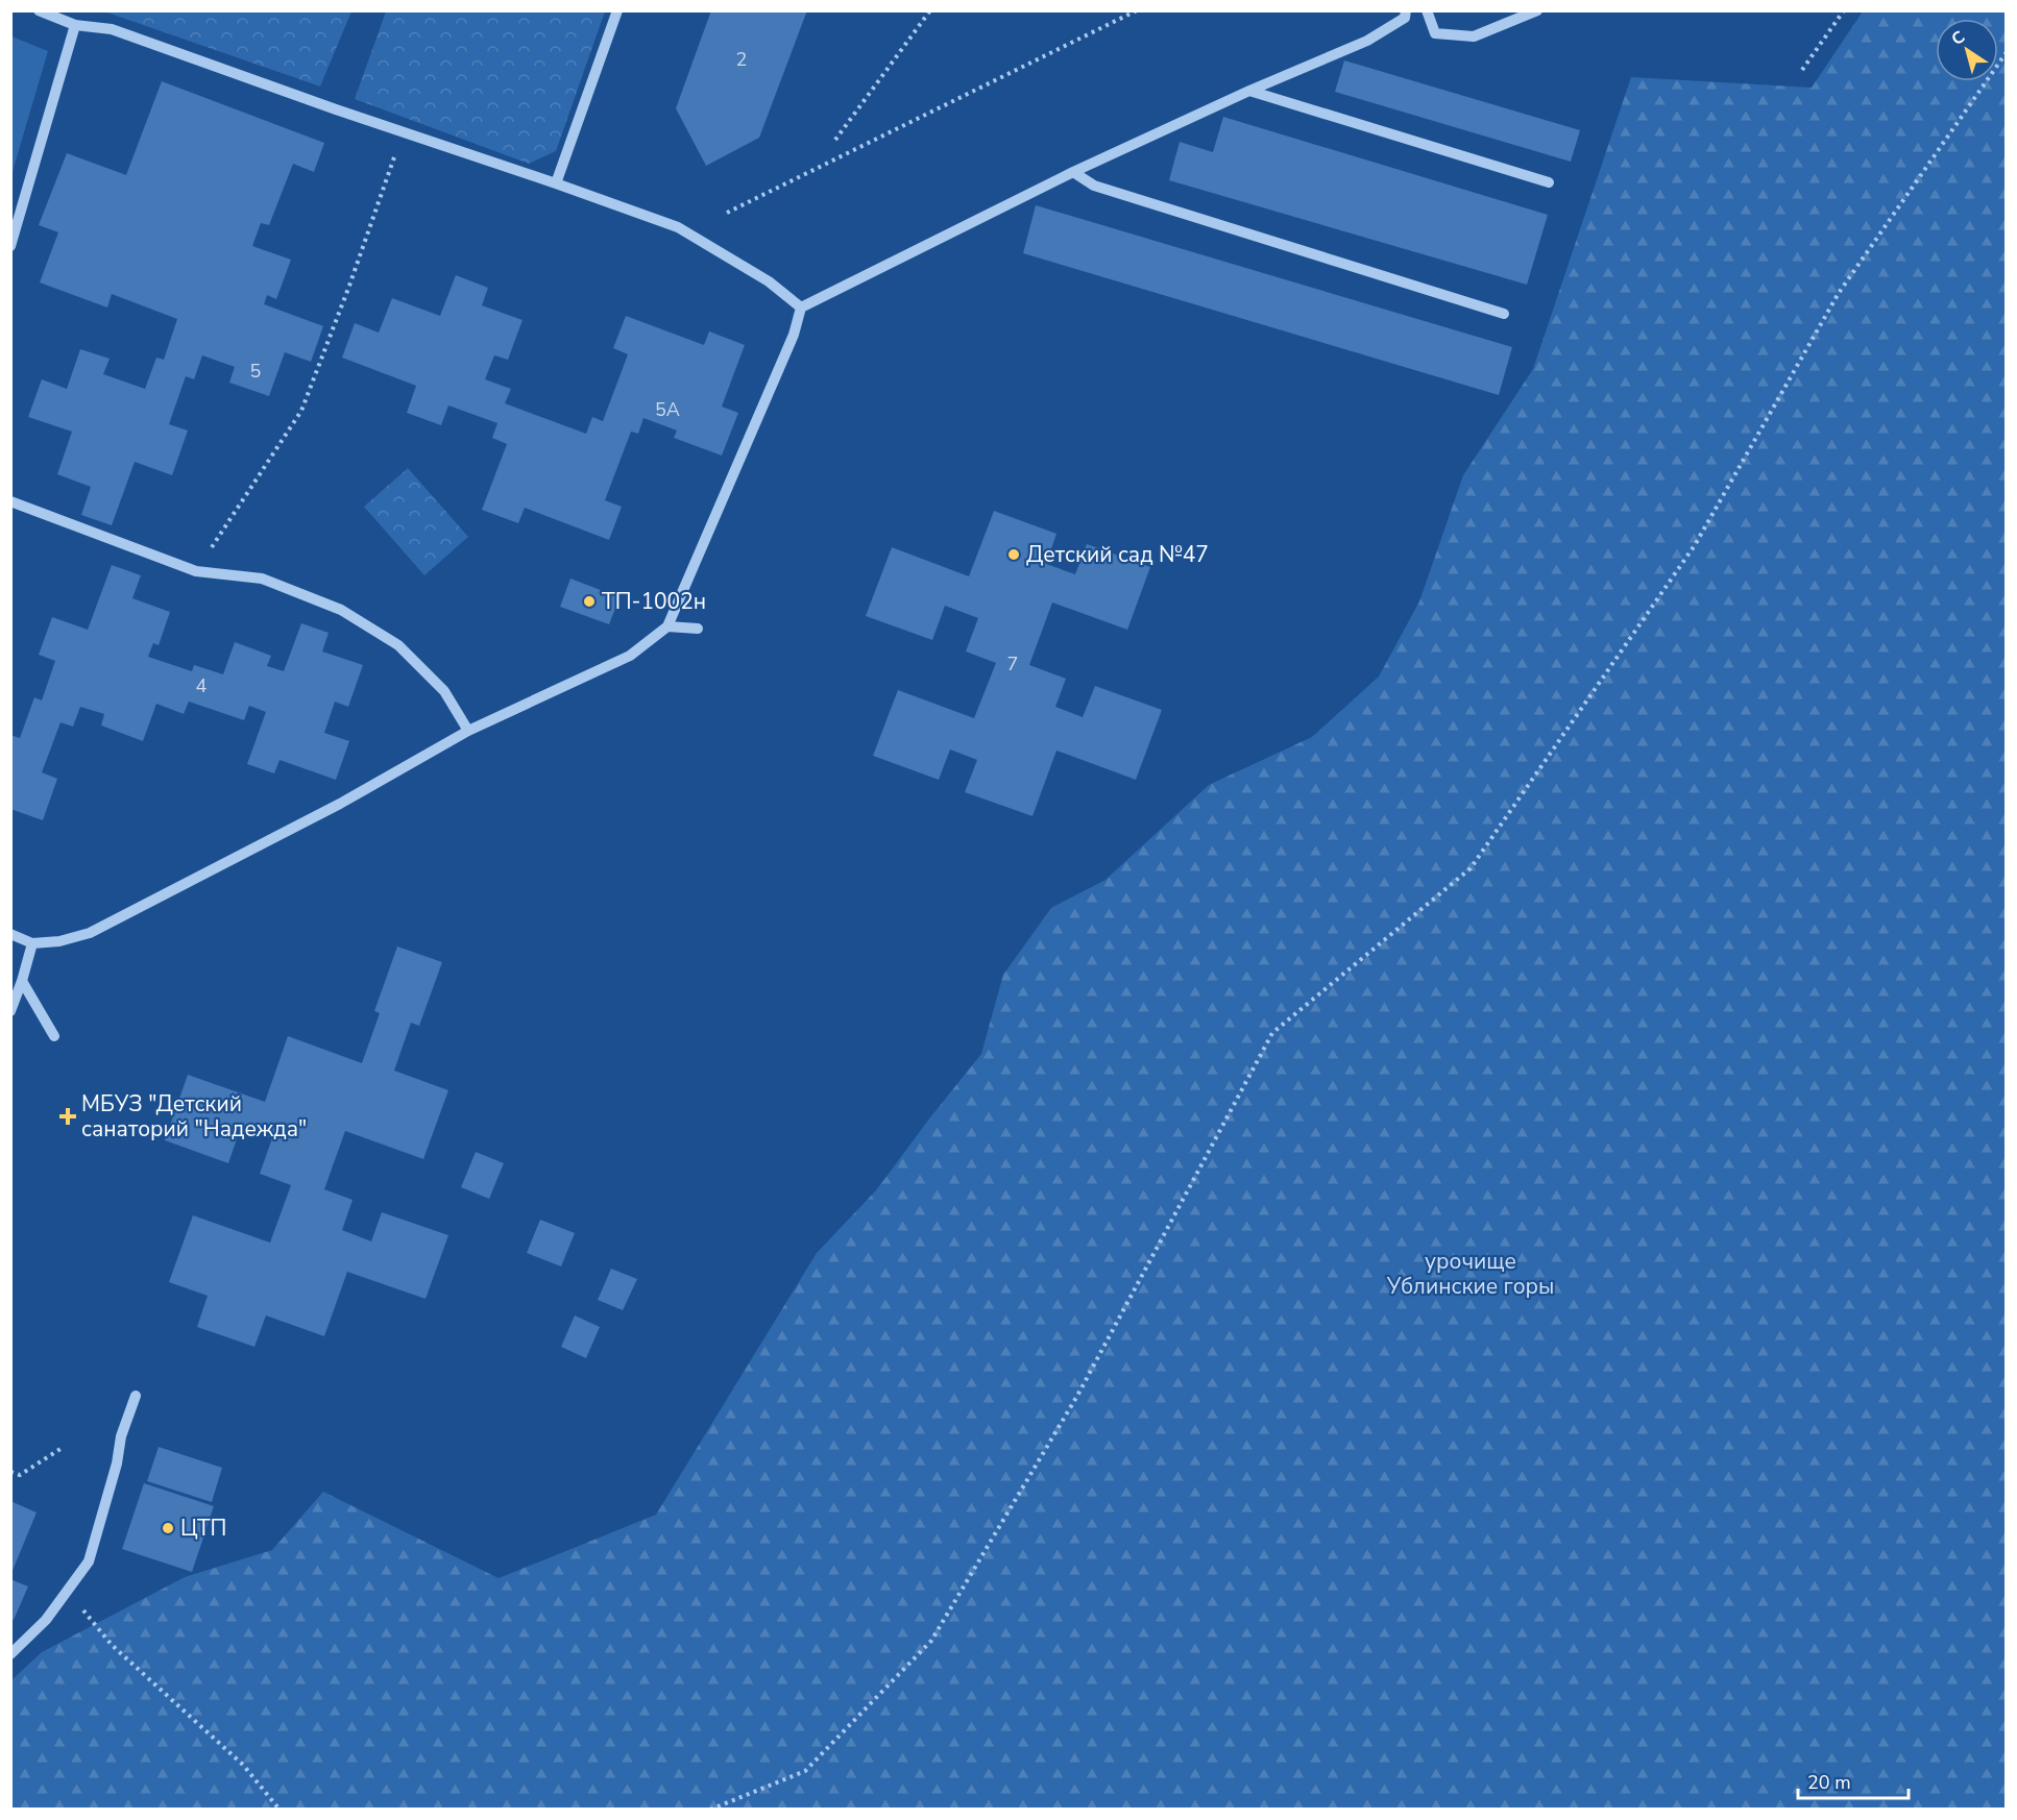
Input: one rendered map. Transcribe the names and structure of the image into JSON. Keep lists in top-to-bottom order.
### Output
{
  "parks": ["урочище Ублинские горы"],
  "places": {
    "other": ["Детский сад №47", "ТП-1002н", "ЦТП"],
    "health": ["МБУЗ \"Детский санаторий \"Надежда\""]
  },
  "house_numbers": [
    "2",
    "5",
    "5А",
    "7",
    "4"
  ],
  "scale_bar": "20 m",
  "north": "top left"
}
